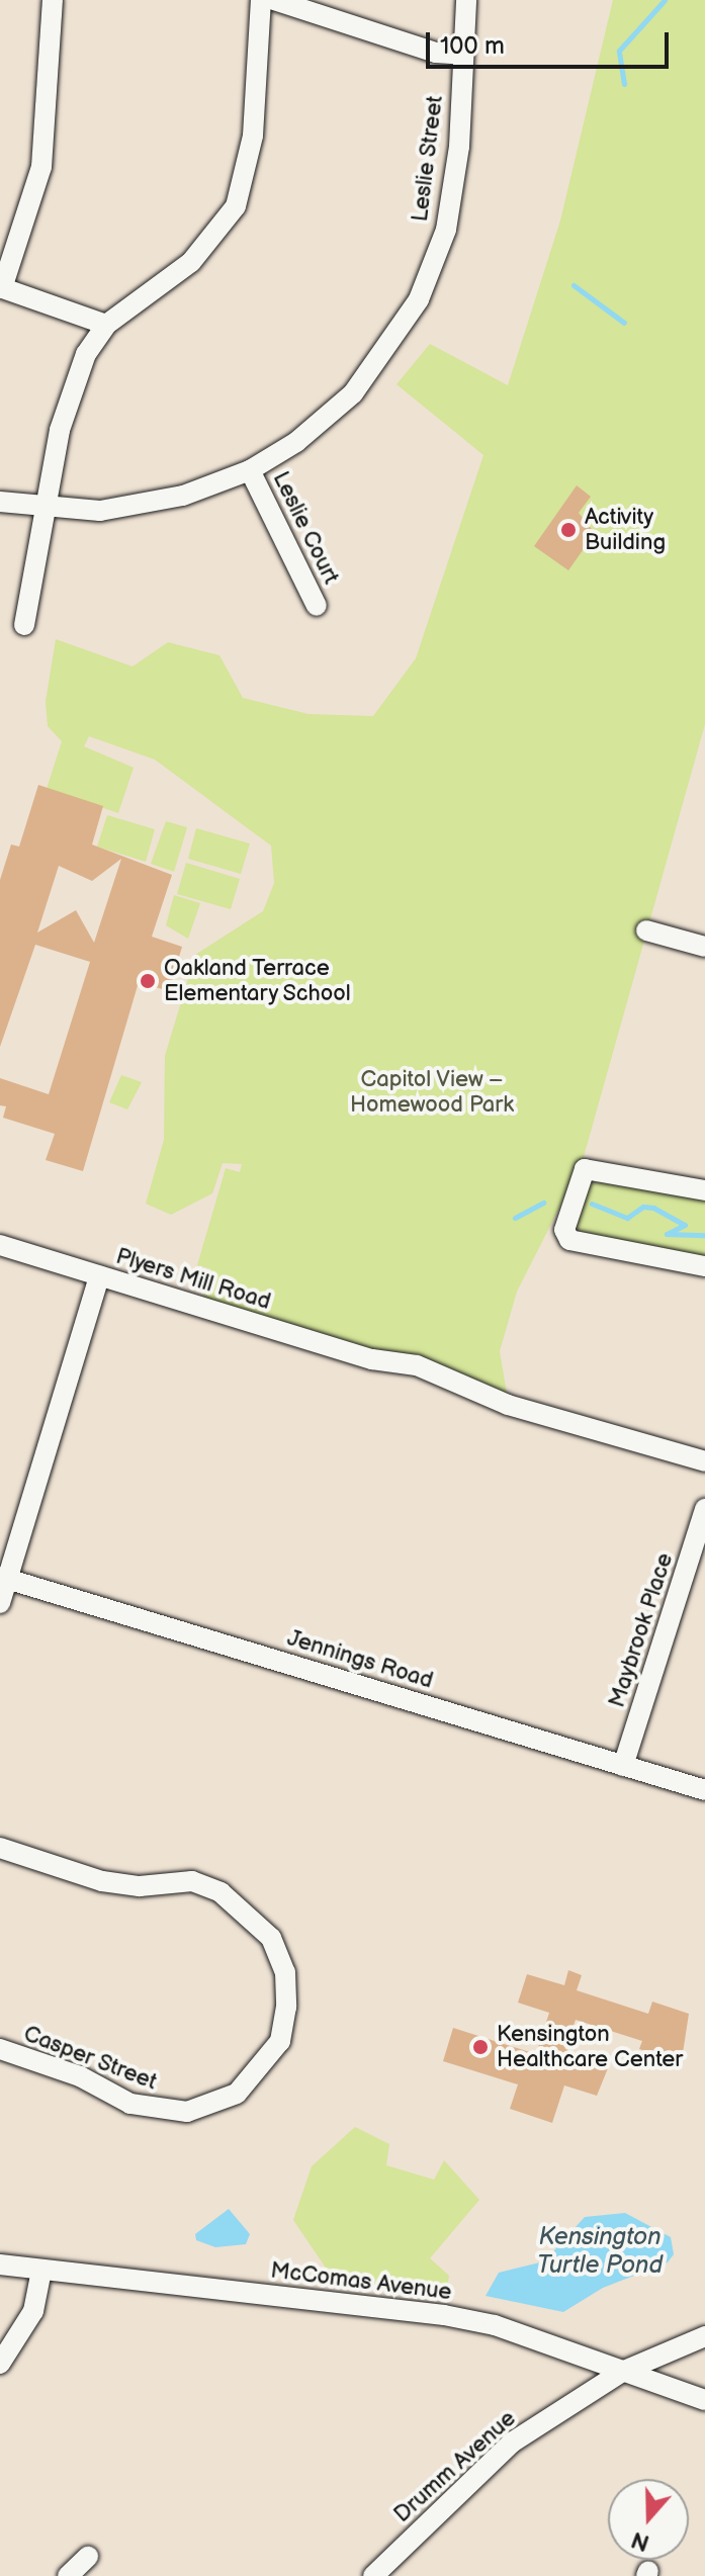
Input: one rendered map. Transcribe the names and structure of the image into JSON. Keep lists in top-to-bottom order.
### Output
{
  "streets": {
    "street": [
      "Leslie Street",
      "Leslie Court",
      "Plyers Mill Road",
      "Maybrook Place",
      "Jennings Road",
      "Casper Street",
      "McComas Avenue",
      "Drumm Avenue"
    ]
  },
  "crossings": [
    ["Leslie Street", "Leslie Court"],
    ["Maybrook Place", "Jennings Road"],
    ["McComas Avenue", "Drumm Avenue"]
  ],
  "water": ["Kensington Turtle Pond"],
  "parks": ["Capitol View – Homewood Park"],
  "places": ["Activity Building", "Oakland Terrace Elementary School", "Kensington Healthcare Center"],
  "scale_bar": "100 m",
  "north": "bottom"
}
